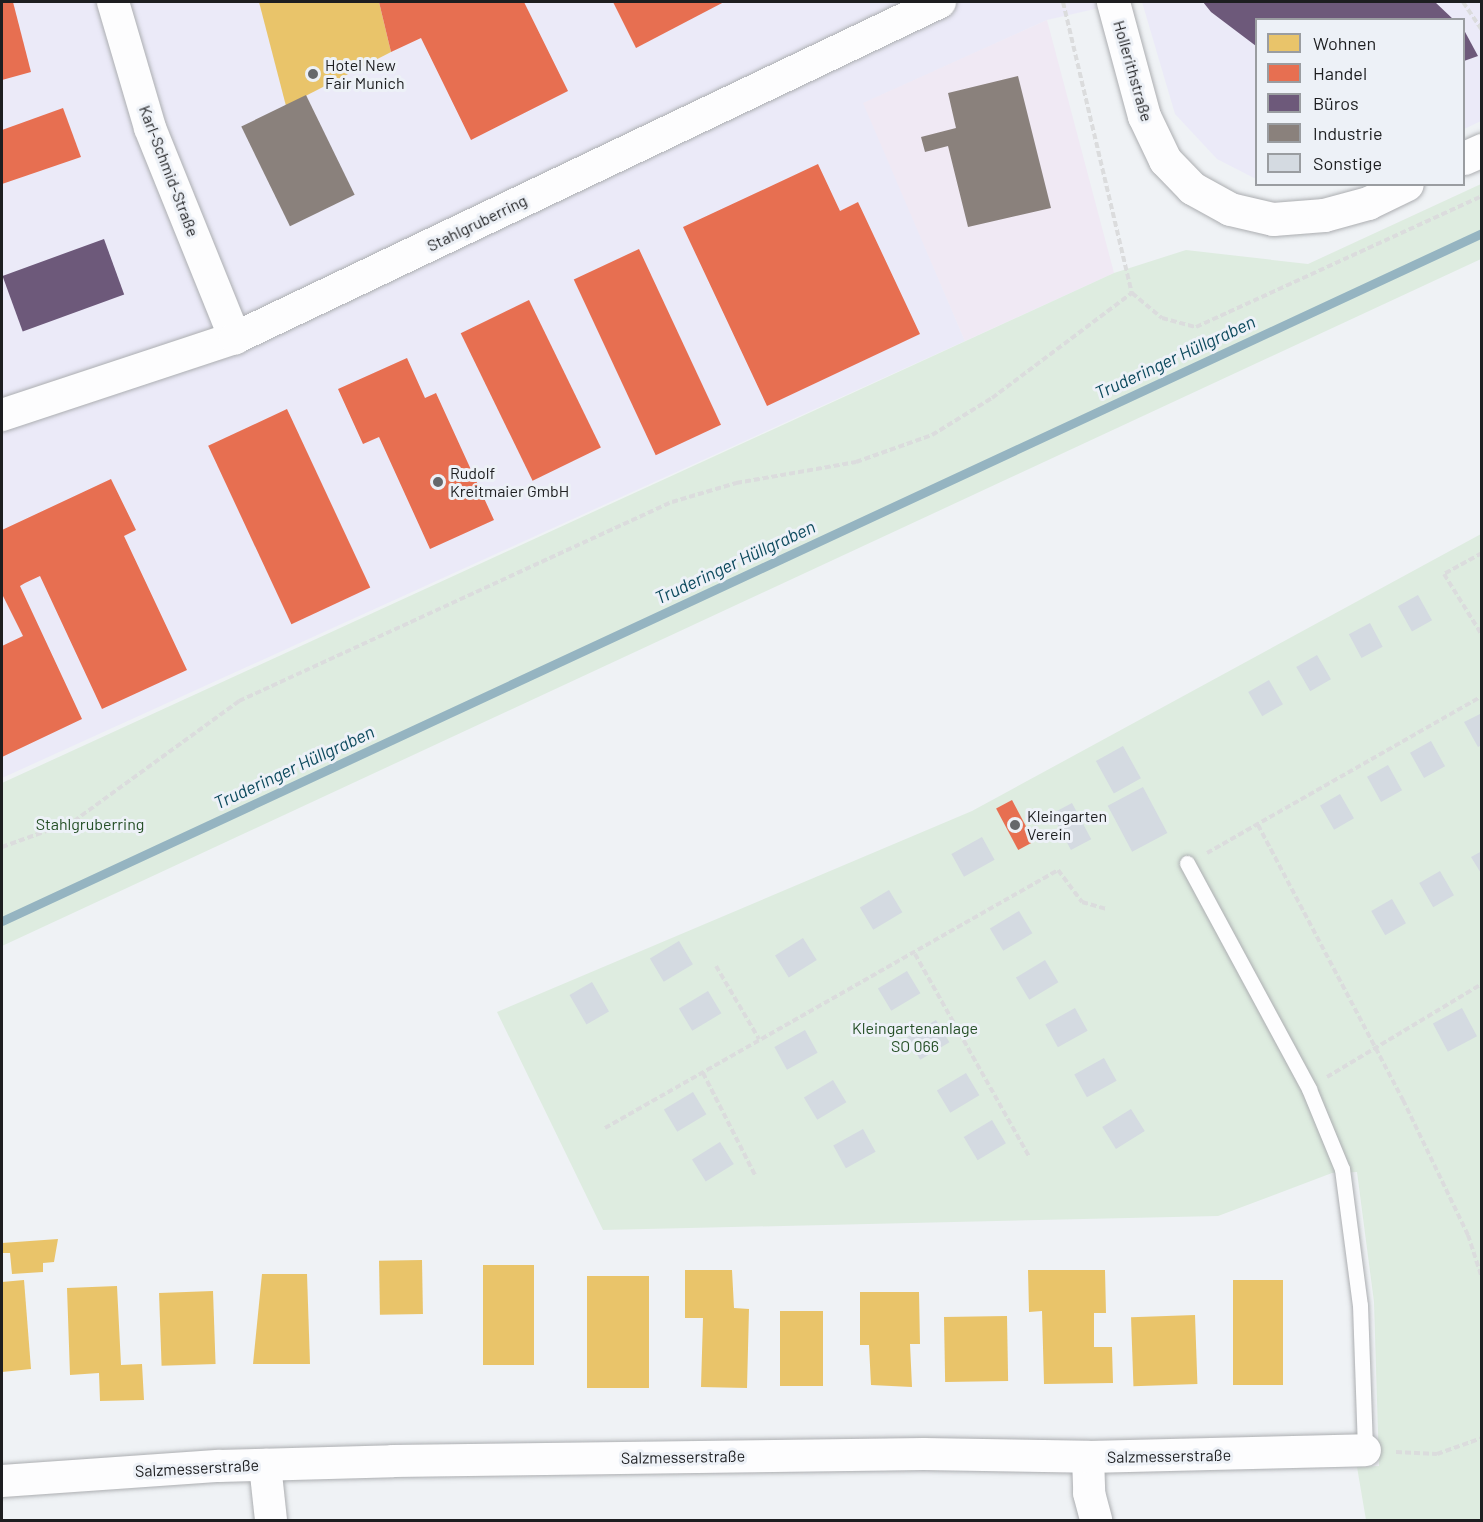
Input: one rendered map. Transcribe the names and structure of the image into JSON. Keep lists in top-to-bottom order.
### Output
{
  "streets": {
    "main road": ["Hollerithstraße"],
    "street": ["Karl-Schmid-Straße", "Stahlgruberring", "Salzmesserstraße"]
  },
  "crossings": [
    ["Karl-Schmid-Straße", "Stahlgruberring"]
  ],
  "water": ["Truderinger Hüllgraben"],
  "parks": ["Stahlgruberring", "Kleingartenanlage SO 066"],
  "places": ["Hotel New Fair Munich", "Rudolf Kreitmaier GmbH", "Kleingarten Verein"],
  "legend": [
    "Wohnen",
    "Handel",
    "Büros",
    "Industrie",
    "Sonstige"
  ]
}
